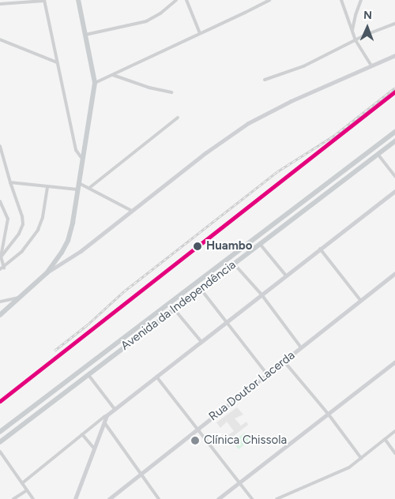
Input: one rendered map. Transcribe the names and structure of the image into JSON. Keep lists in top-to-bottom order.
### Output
{
  "streets": {
    "main road": ["Avenida da Independência", "Rua Doutor Lacerda"]
  },
  "places": ["Huambo", "Clínica Chissola"],
  "north": "top"
}
